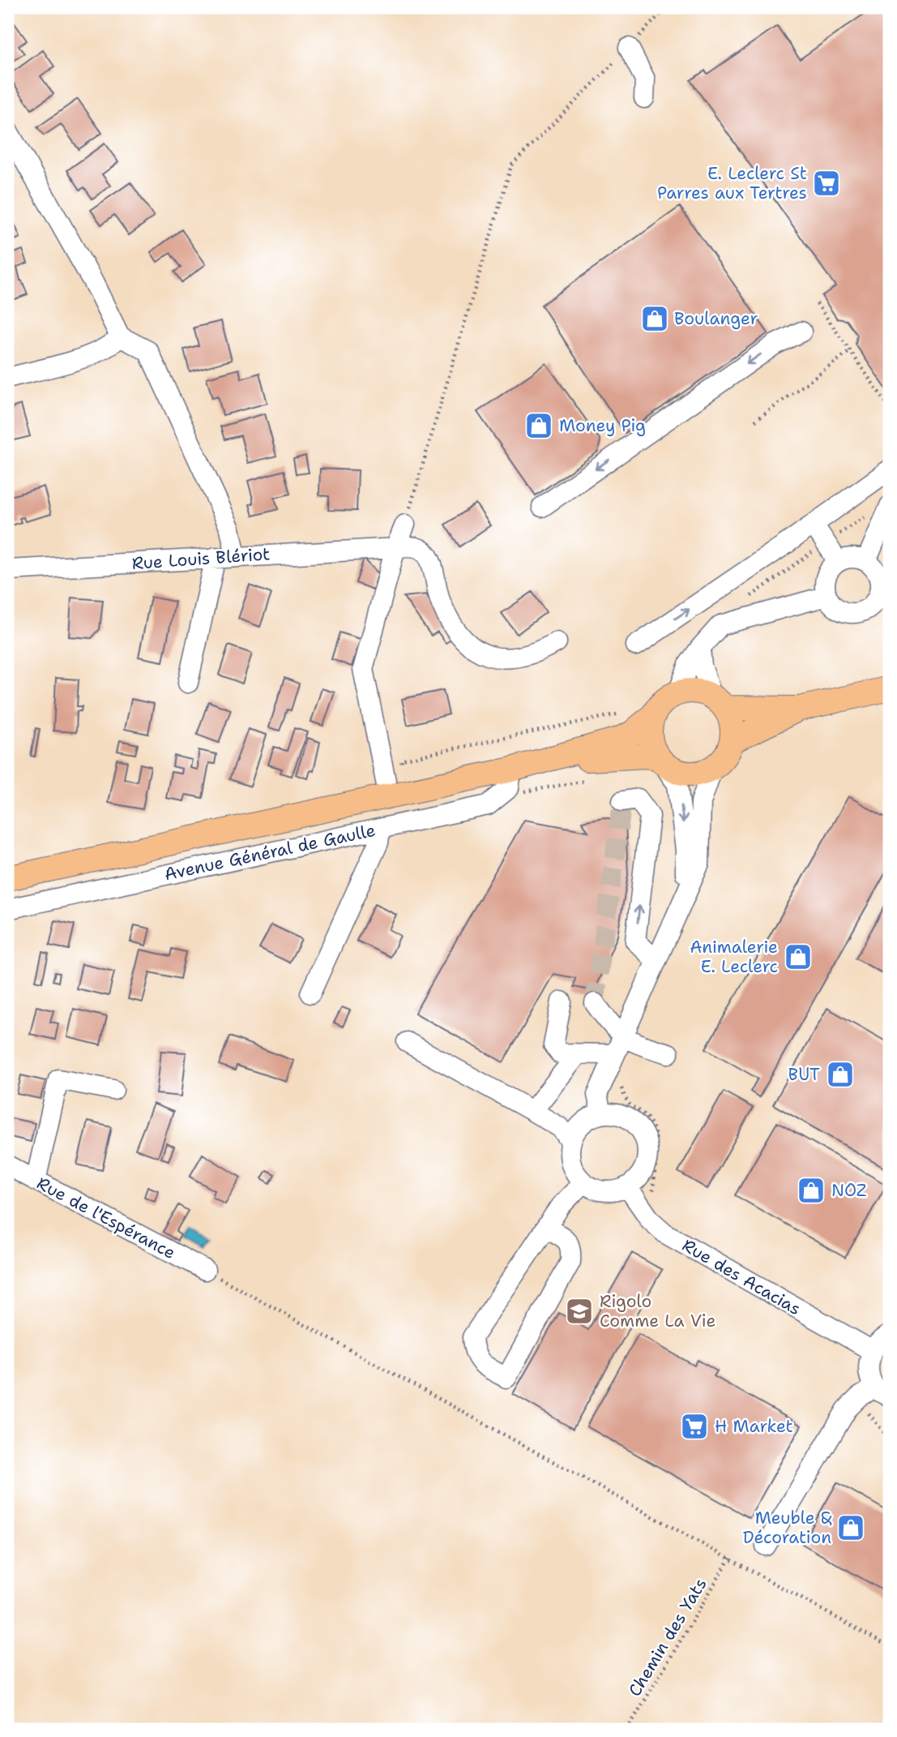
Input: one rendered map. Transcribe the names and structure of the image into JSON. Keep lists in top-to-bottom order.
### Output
{
  "streets": {
    "main road": ["Avenue Général de Gaulle"],
    "street": ["Rue Louis Blériot", "Rue de l'Espérance", "Rue des Acacias"],
    "path": ["Chemin des Yats"]
  },
  "places": {
    "supermarket": ["E. Leclerc St Parres aux Tertres", "H Market"],
    "shop": [
      "Boulanger",
      "Money Pig",
      "Animalerie E. Leclerc",
      "BUT",
      "NOZ",
      "Meuble & Décoration"
    ],
    "school or university": ["Rigolo Comme La Vie"]
  }
}
